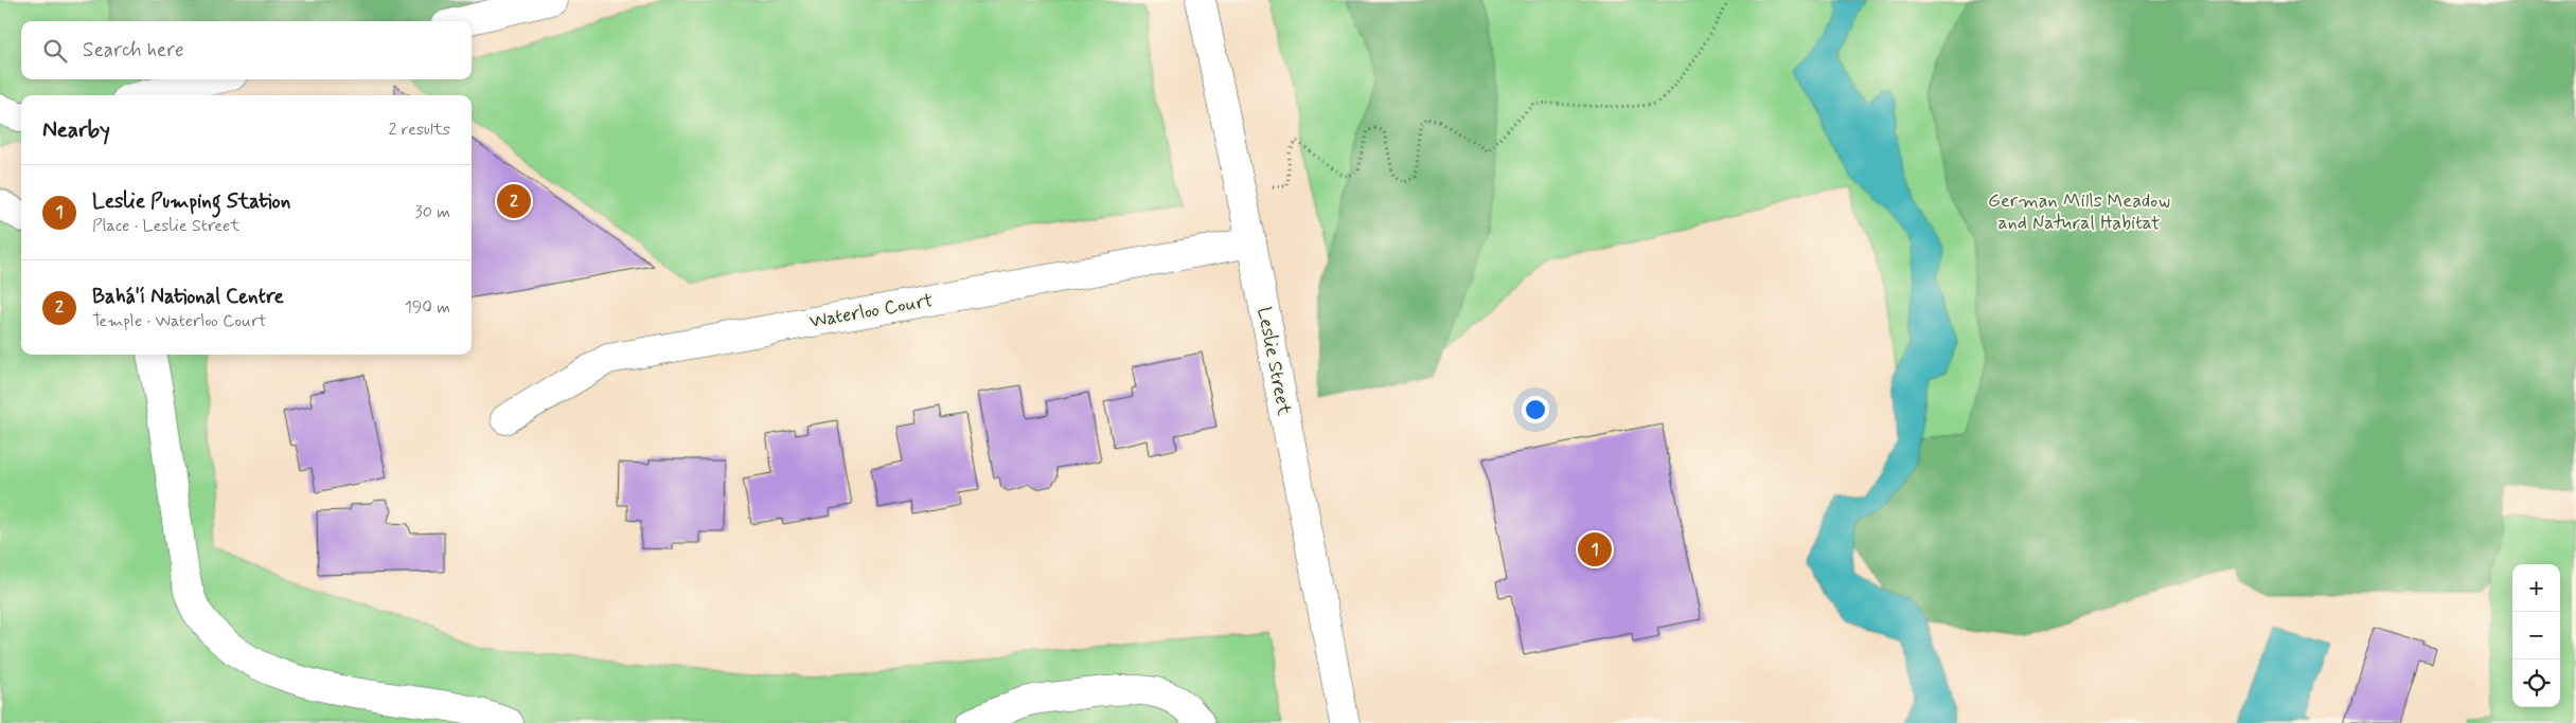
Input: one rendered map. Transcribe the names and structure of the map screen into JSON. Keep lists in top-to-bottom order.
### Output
{
  "streets": {
    "street": ["Waterloo Court", "Leslie Street"]
  },
  "crossings": [
    ["Waterloo Court", "Leslie Street"]
  ],
  "parks": ["German Mills Meadow and Natural Habitat"],
  "page": {
    "search": "Search here",
    "heading": ["Nearby", "2 results"],
    "list": [
      {
        "mark": "1",
        "name": "Leslie Pumping Station",
        "note": "Place · Leslie Street",
        "value": "30 m"
      },
      {
        "mark": "2",
        "name": "Bahá'í National Centre",
        "note": "Temple · Waterloo Court",
        "value": "190 m"
      }
    ],
    "pins": ["2", "1"],
    "map_buttons": ["+", "−"]
  }
}
